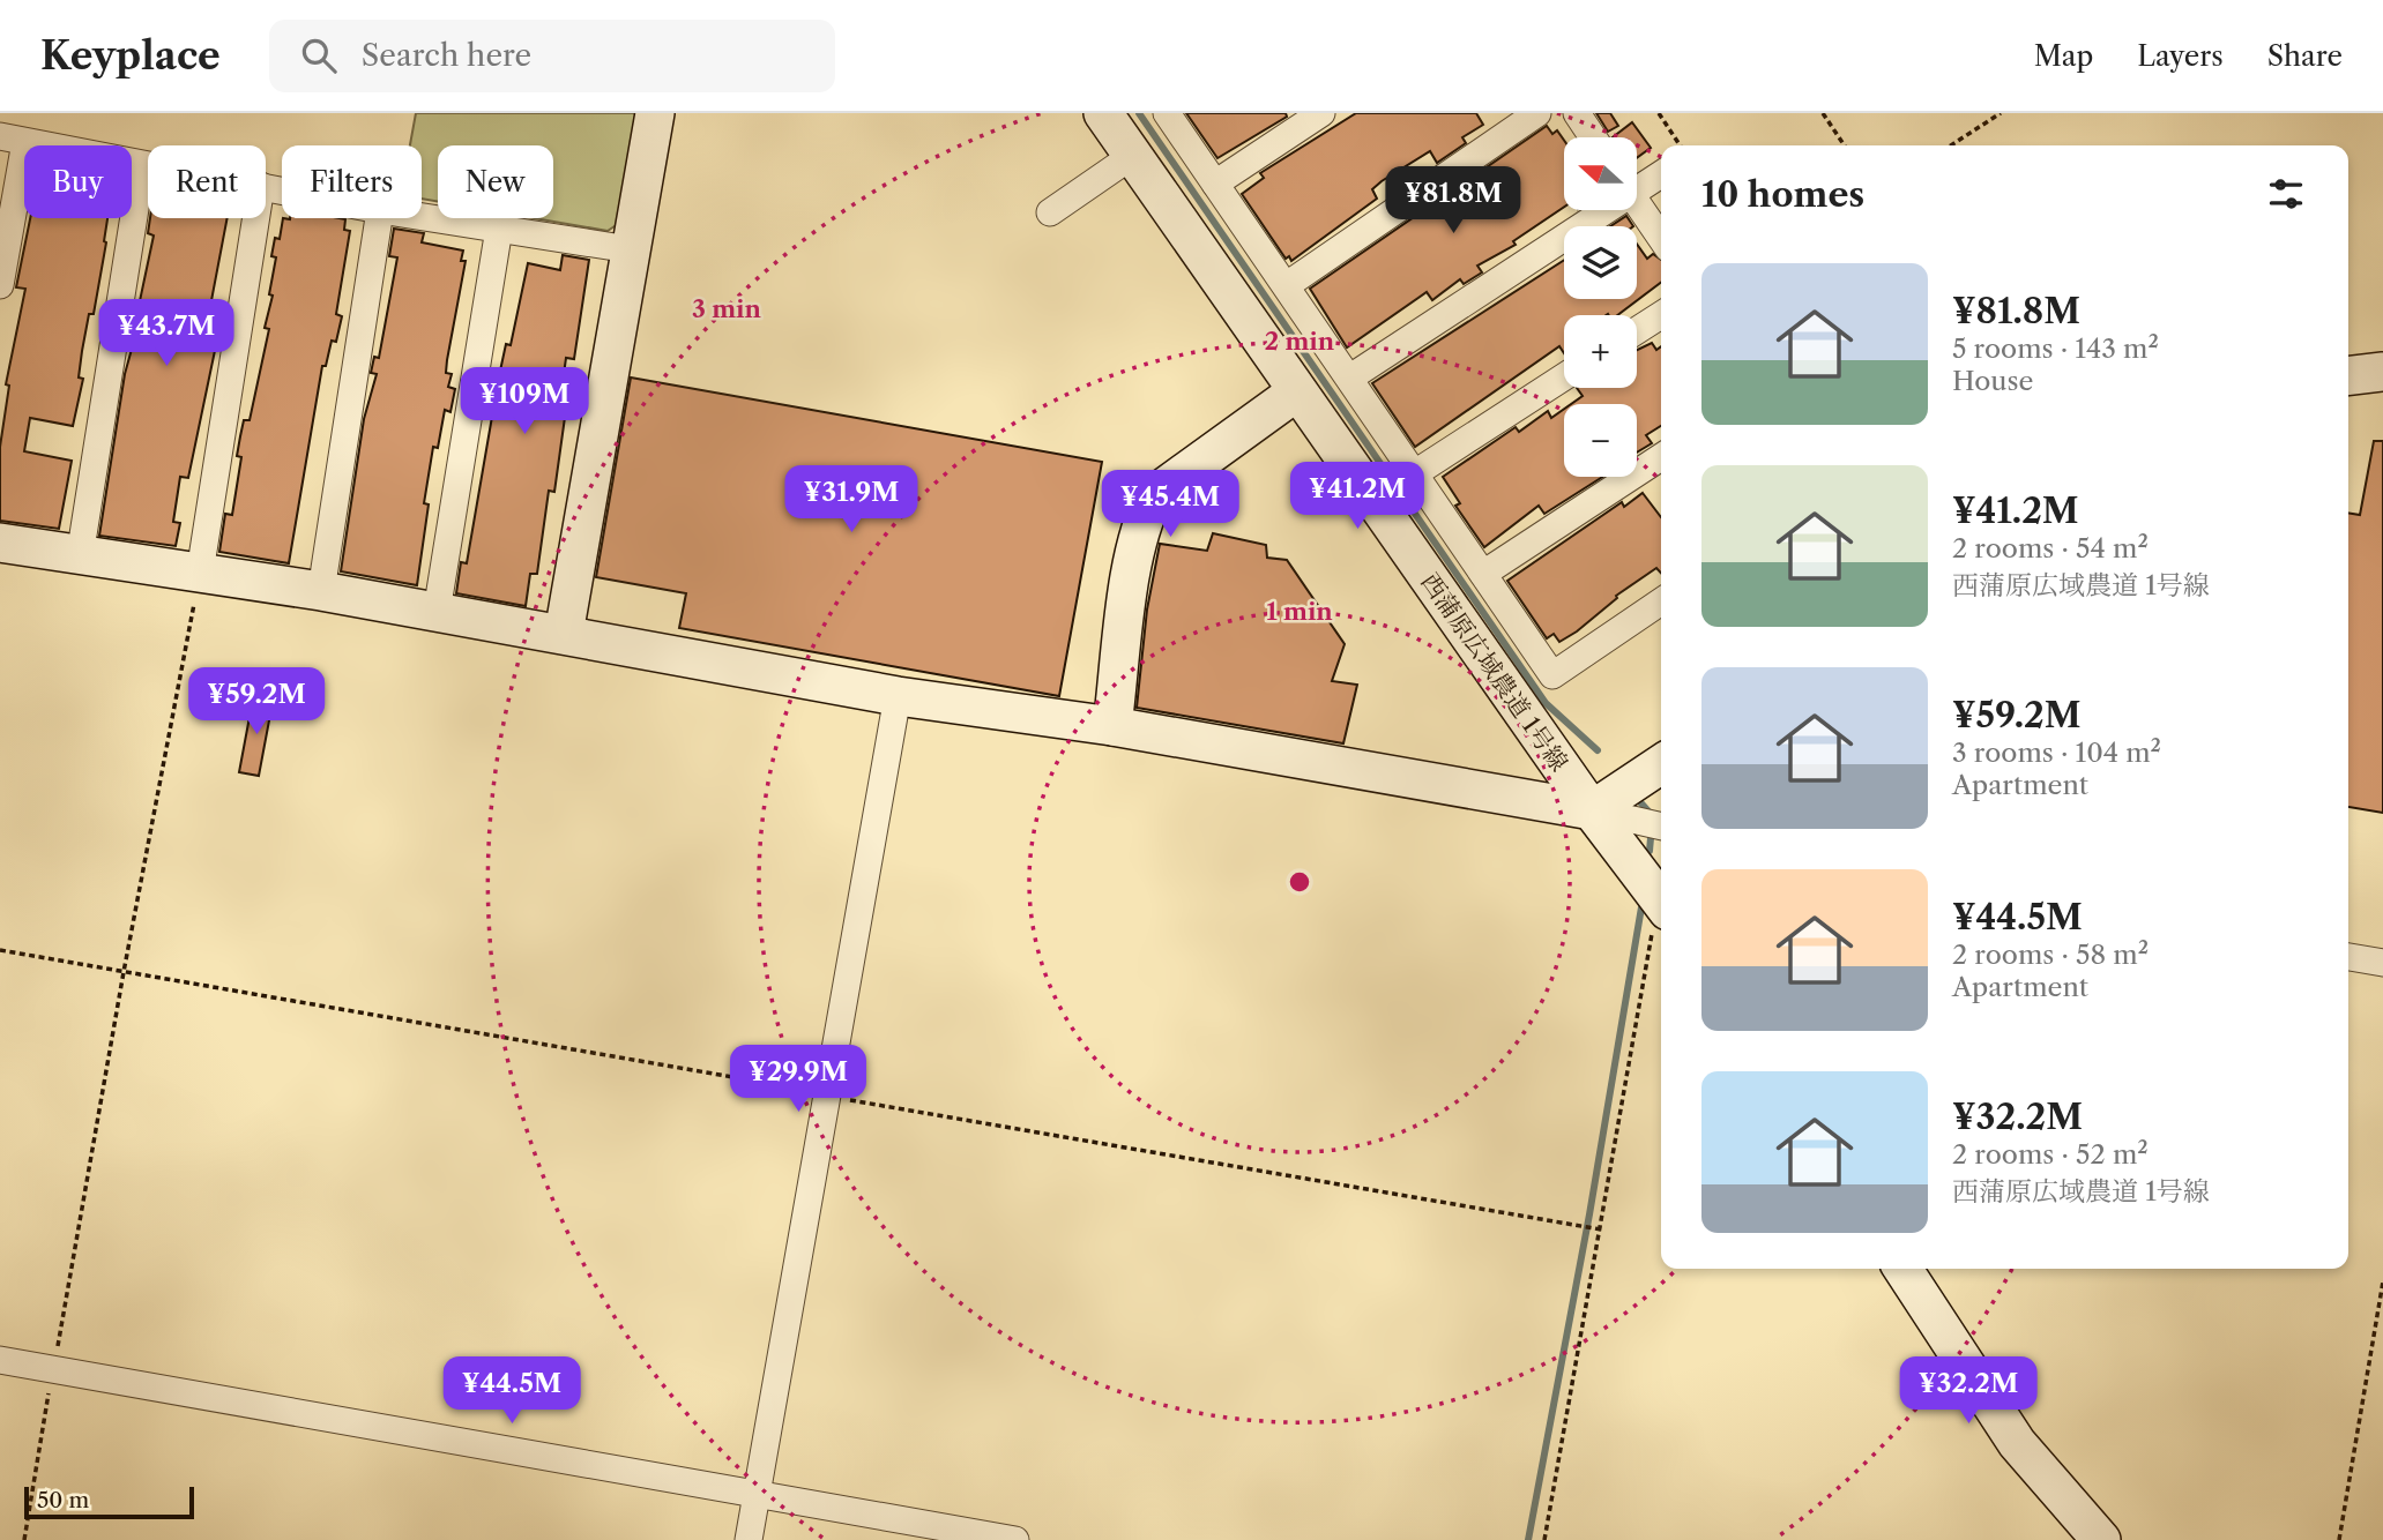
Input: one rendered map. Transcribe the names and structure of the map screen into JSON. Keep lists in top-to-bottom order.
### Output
{
  "streets": {
    "street": ["西蒲原広域農道 1号線"]
  },
  "scale_bar": "50 m",
  "north": "left",
  "page": {
    "header": "Keyplace",
    "search": "Search here",
    "nav": ["Map", "Layers", "Share"],
    "map_buttons": ["+", "−"],
    "chip": [
      "Buy",
      "Rent",
      "Filters",
      "New"
    ],
    "heading": "10 homes",
    "price": [
      "¥81.8M",
      "¥43.7M",
      "¥109M",
      "¥41.2M",
      "¥31.9M",
      "¥45.4M",
      "¥59.2M",
      "¥29.9M",
      "¥44.5M",
      "¥32.2M"
    ],
    "list": [
      {
        "name": "¥81.8M",
        "note": "5 rooms · 143 m² · House"
      },
      {
        "name": "¥41.2M",
        "note": "2 rooms · 54 m² · 西蒲原広域農道 1号線"
      },
      {
        "name": "¥59.2M",
        "note": "3 rooms · 104 m² · Apartment"
      },
      {
        "name": "¥44.5M",
        "note": "2 rooms · 58 m² · Apartment"
      },
      {
        "name": "¥32.2M",
        "note": "2 rooms · 52 m² · 西蒲原広域農道 1号線"
      }
    ],
    "scale": "50 m"
  },
  "rings": ["3 min", "2 min", "1 min"]
}
